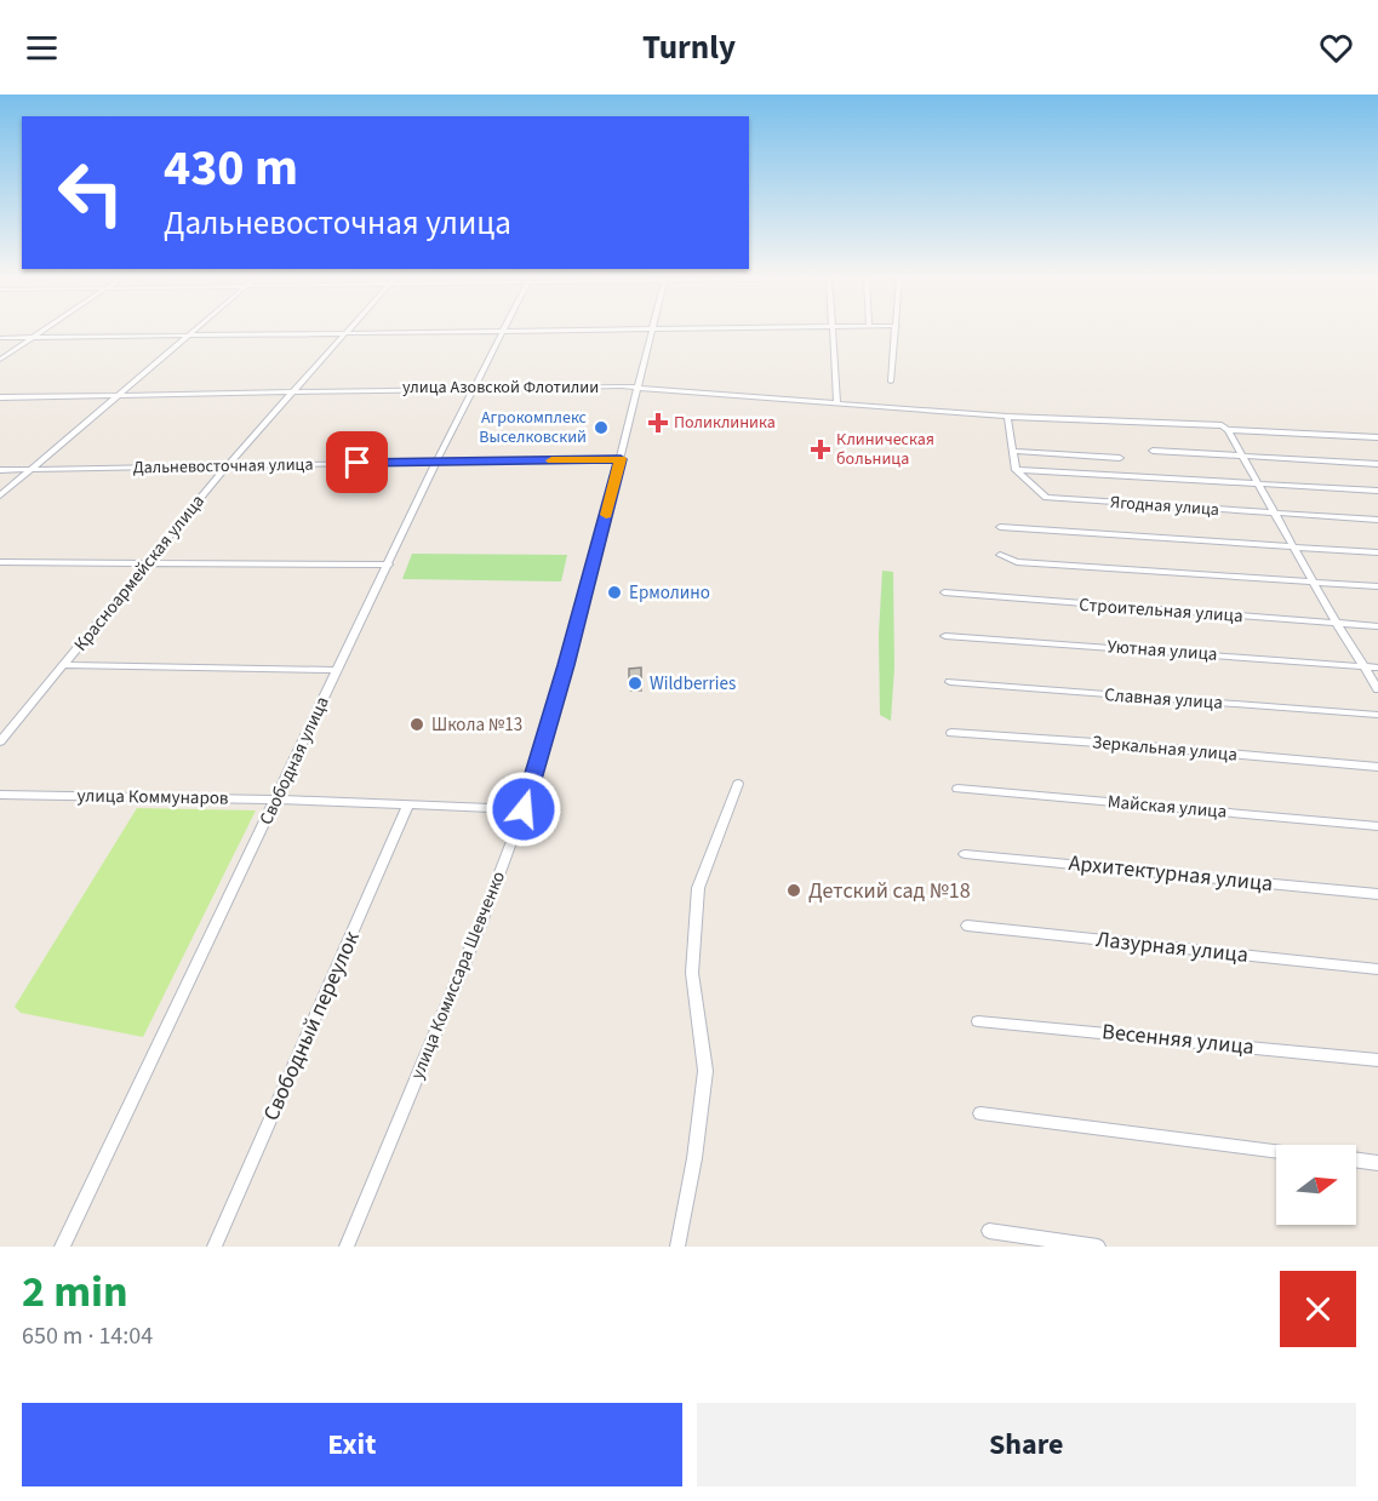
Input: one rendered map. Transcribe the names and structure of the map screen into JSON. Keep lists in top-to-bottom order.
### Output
{
  "streets": {
    "street": [
      "улица Азовской Флотилии",
      "Дальневосточная улица",
      "Ягодная улица",
      "Красноармейская улица",
      "Строительная улица",
      "Уютная улица",
      "Славная улица",
      "Зеркальная улица",
      "Свободная улица",
      "улица Коммунаров",
      "Майская улица",
      "Архитектурная улица",
      "Лазурная улица",
      "улица Комиссара Шевченко",
      "Свободный переулок",
      "Весенняя улица"
    ]
  },
  "crossings": [
    ["улица Азовской Флотилии", "Красноармейская улица"],
    ["улица Азовской Флотилии", "Свободная улица"],
    ["улица Азовской Флотилии", "улица Комиссара Шевченко"],
    ["Дальневосточная улица", "Красноармейская улица"],
    ["Дальневосточная улица", "Свободная улица"],
    ["Дальневосточная улица", "улица Комиссара Шевченко"],
    ["Свободная улица", "улица Коммунаров"],
    ["улица Коммунаров", "улица Комиссара Шевченко"],
    ["улица Коммунаров", "Свободный переулок"]
  ],
  "places": {
    "health": ["Поликлиника", "Клиническая больница"],
    "other": [
      "Агрокомплекс Выселковский",
      "Ермолино",
      "Wildberries",
      "Школа №13",
      "Детский сад №18"
    ]
  },
  "north": "right",
  "page": {
    "header": "Turnly",
    "turn": ["430 m", "Дальневосточная улица"],
    "heading": ["2 min", "650 m · 14:04"],
    "buttons": ["Exit", "Share"]
  }
}
